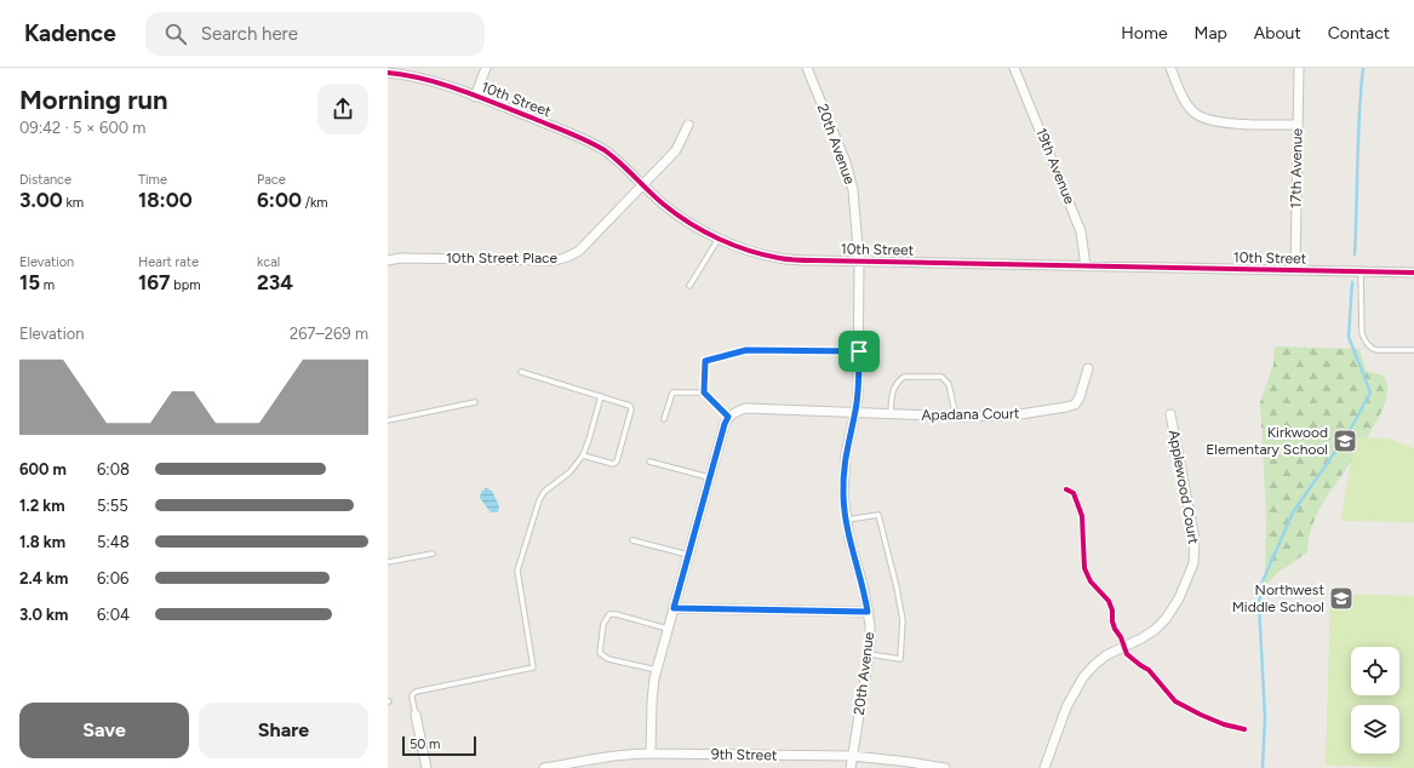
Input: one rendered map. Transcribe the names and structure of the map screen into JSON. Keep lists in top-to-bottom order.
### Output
{
  "streets": {
    "street": [
      "10th Street",
      "20th Avenue",
      "19th Avenue",
      "17th Avenue",
      "10th Street Place",
      "Apadana Court",
      "Applewood Court",
      "9th Street"
    ]
  },
  "crossings": [
    ["10th Street", "20th Avenue"],
    ["10th Street", "19th Avenue"],
    ["10th Street", "17th Avenue"],
    ["10th Street", "10th Street Place"],
    ["20th Avenue", "Apadana Court"],
    ["20th Avenue", "9th Street"]
  ],
  "places": {
    "school or university": ["Kirkwood Elementary School", "Northwest Middle School"]
  },
  "scale_bar": "50 m",
  "page": {
    "header": "Kadence",
    "search": "Search here",
    "nav": [
      "Home",
      "Map",
      "About",
      "Contact"
    ],
    "heading": ["Morning run", "09:42 · 5 × 600 m"],
    "stats": [
      ["Distance", "3.00 km"],
      ["Time", "18:00"],
      ["Pace", "6:00 /km"],
      ["Elevation", "15 m"],
      ["Heart rate", "167 bpm"],
      ["kcal", "234"]
    ],
    "chart": ["Elevation", "267–269 m"],
    "list": [
      {
        "name": "600 m",
        "note": "6:08"
      },
      {
        "name": "1.2 km",
        "note": "5:55"
      },
      {
        "name": "1.8 km",
        "note": "5:48"
      },
      {
        "name": "2.4 km",
        "note": "6:06"
      },
      {
        "name": "3.0 km",
        "note": "6:04"
      }
    ],
    "buttons": ["Save", "Share"],
    "scale": "50 m"
  }
}
